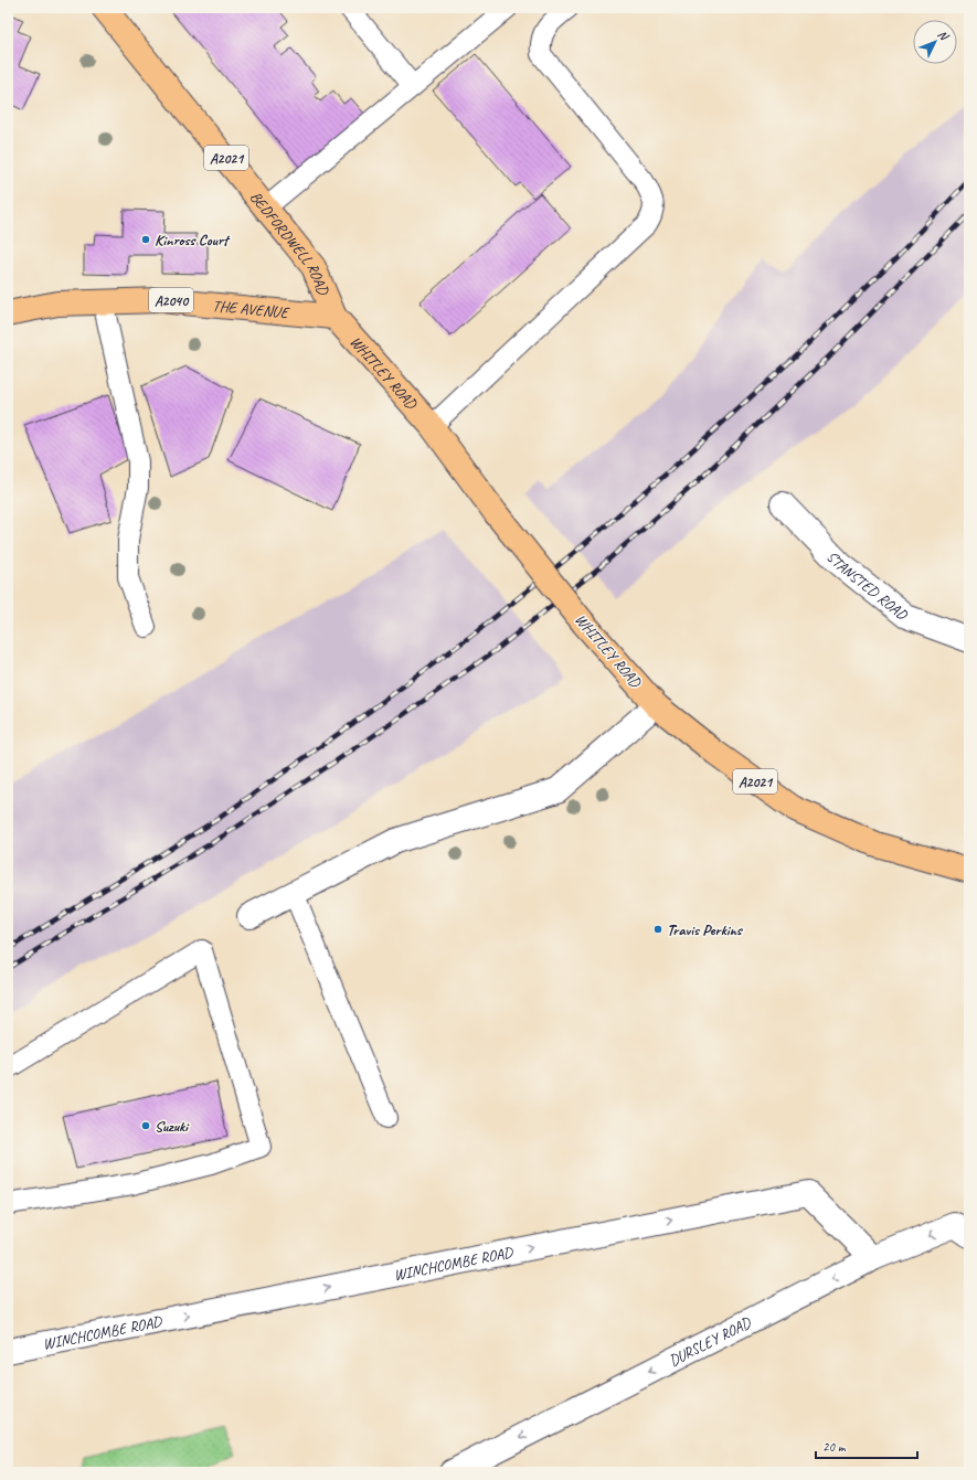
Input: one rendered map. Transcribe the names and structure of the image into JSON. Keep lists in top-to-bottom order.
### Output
{
  "streets": {
    "main road": [
      "A2021",
      "BEDFORDWELL ROAD",
      "A2040",
      "THE AVENUE",
      "WHITLEY ROAD"
    ],
    "street": ["STANSTED ROAD", "WINCHCOMBE ROAD", "DURSLEY ROAD"]
  },
  "crossings": [
    ["BEDFORDWELL ROAD", "THE AVENUE"],
    ["BEDFORDWELL ROAD", "WHITLEY ROAD"],
    ["THE AVENUE", "WHITLEY ROAD"],
    ["WINCHCOMBE ROAD", "DURSLEY ROAD"]
  ],
  "one_way": ["WINCHCOMBE ROAD", "DURSLEY ROAD"],
  "places": ["Kinross Court", "Travis Perkins", "Suzuki"],
  "scale_bar": "20 m",
  "north": "top right"
}
